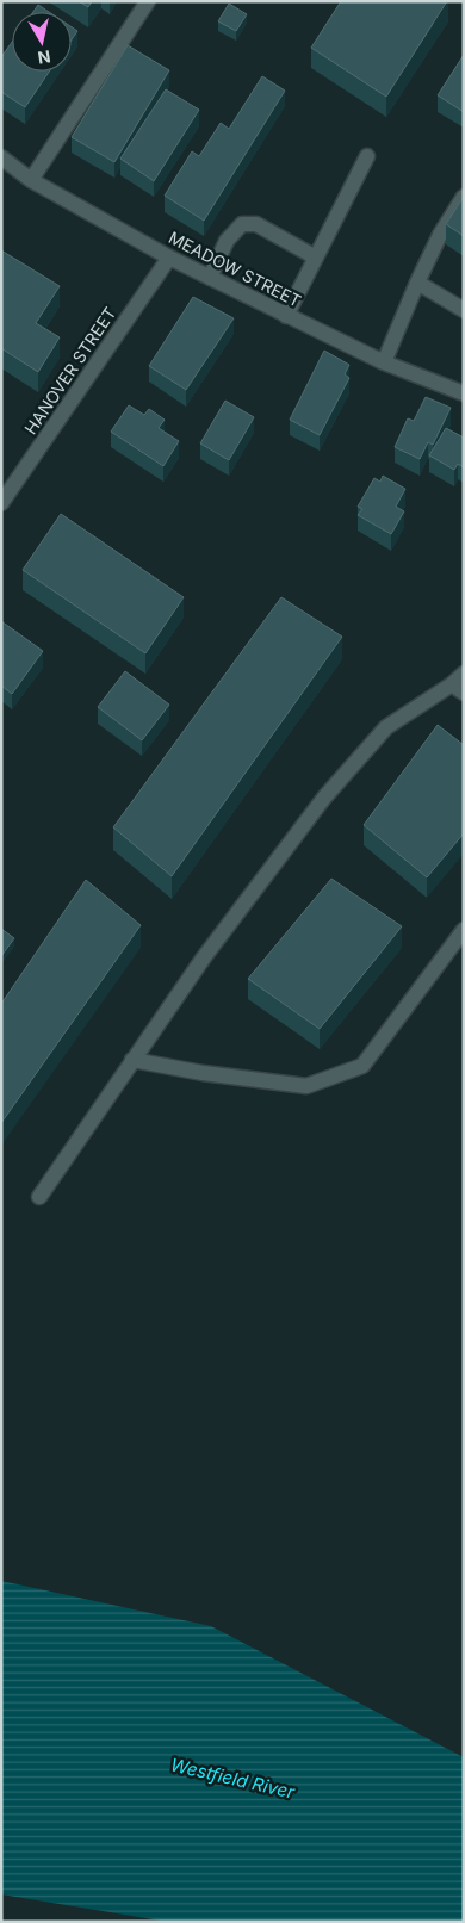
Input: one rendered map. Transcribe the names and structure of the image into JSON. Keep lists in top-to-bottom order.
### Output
{
  "streets": {
    "street": ["MEADOW STREET", "HANOVER STREET"]
  },
  "crossings": [
    ["MEADOW STREET", "HANOVER STREET"]
  ],
  "water": ["Westfield River"],
  "north": "bottom"
}
